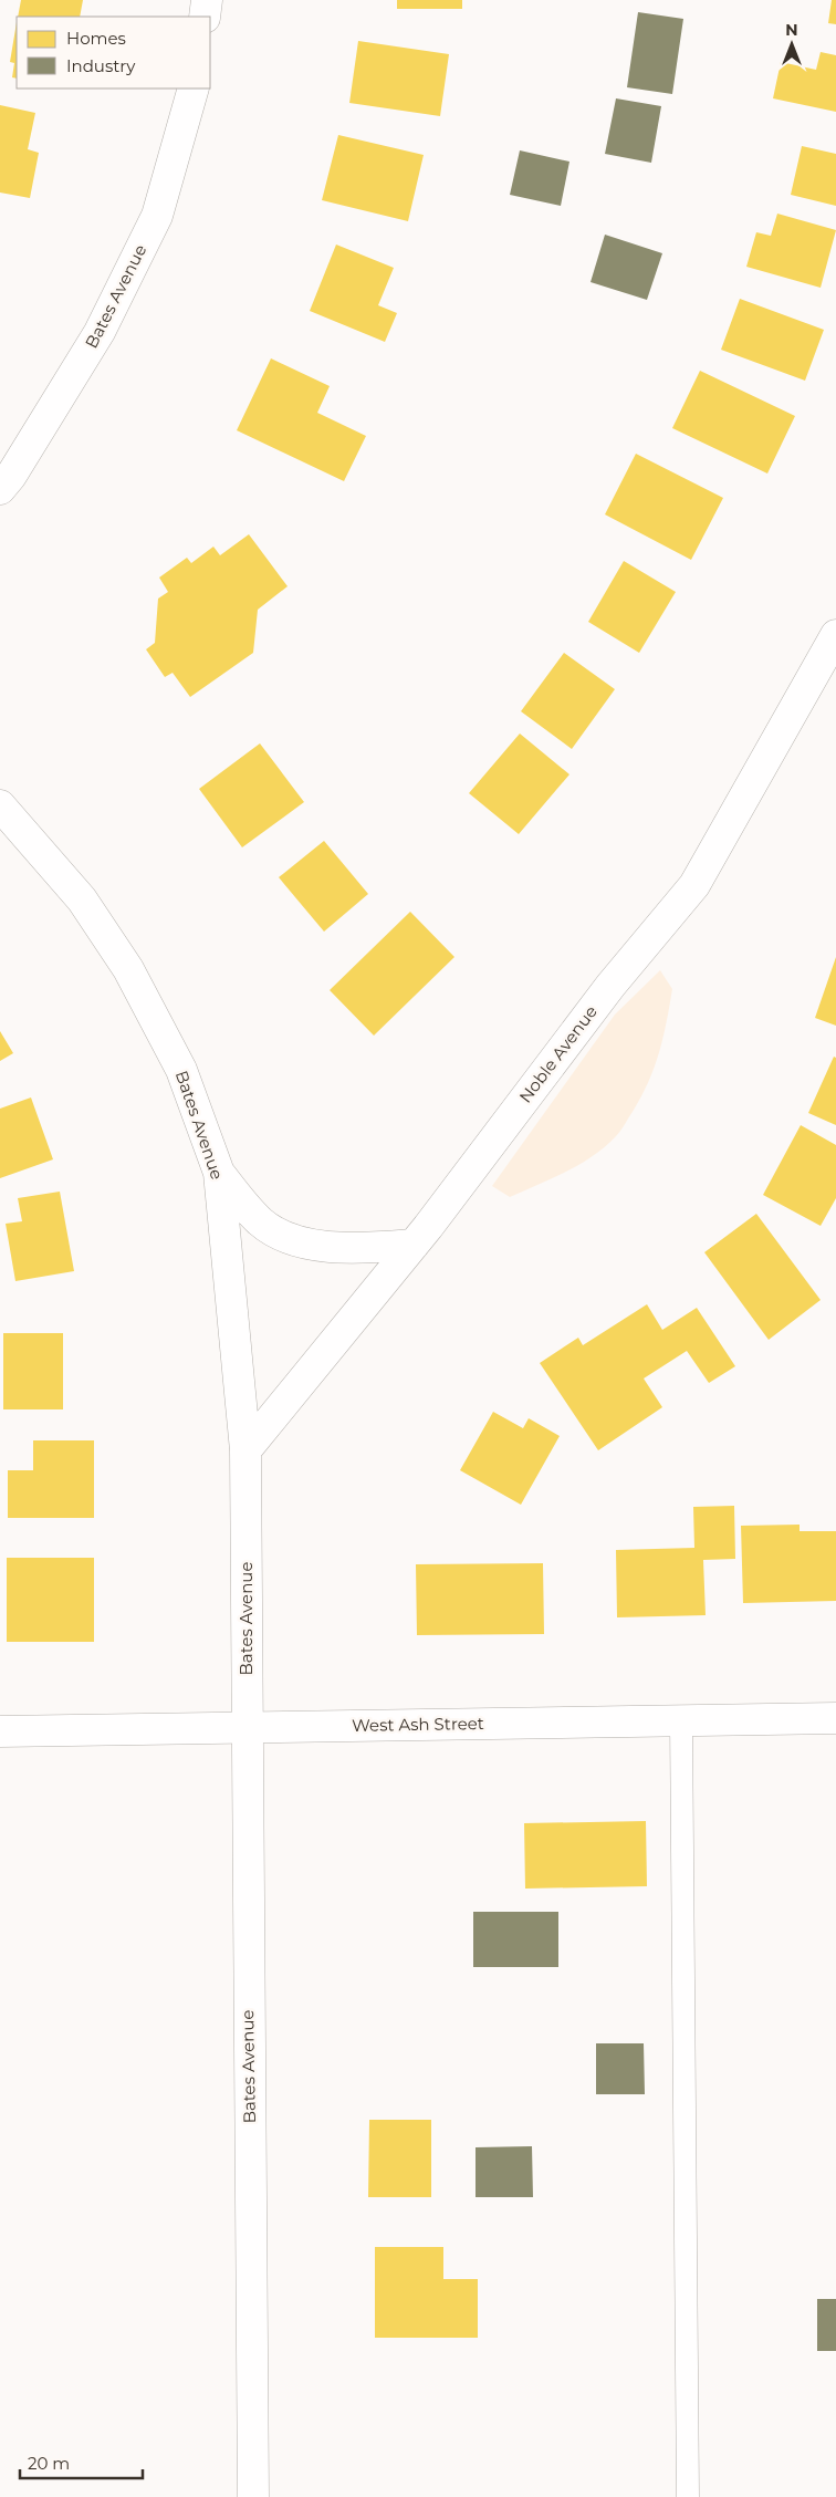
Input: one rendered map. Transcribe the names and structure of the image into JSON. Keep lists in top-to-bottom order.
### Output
{
  "streets": {
    "street": ["Bates Avenue", "Noble Avenue", "West Ash Street"]
  },
  "crossings": [
    ["Bates Avenue", "Noble Avenue"],
    ["Bates Avenue", "West Ash Street"]
  ],
  "legend": ["Homes", "Industry"],
  "scale_bar": "20 m",
  "north": "top"
}
